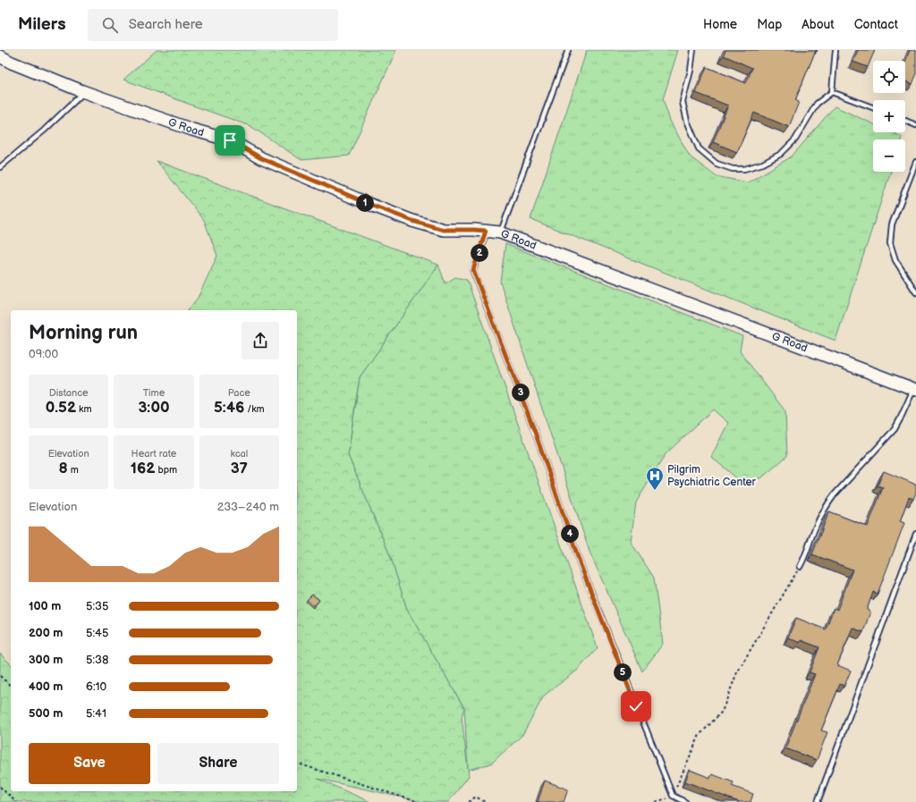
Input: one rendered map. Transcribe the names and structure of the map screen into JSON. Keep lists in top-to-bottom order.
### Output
{
  "streets": {
    "street": ["G Road"]
  },
  "places": {
    "hospital": ["Pilgrim Psychiatric Center"]
  },
  "page": {
    "header": "Milers",
    "search": "Search here",
    "nav": [
      "Home",
      "Map",
      "About",
      "Contact"
    ],
    "map_buttons": ["+", "−"],
    "pins": [
      "1",
      "2",
      "3",
      "4",
      "5"
    ],
    "heading": ["Morning run", "09:00"],
    "stats": [
      ["Distance", "0.52 km"],
      ["Time", "3:00"],
      ["Pace", "5:46 /km"],
      ["Elevation", "8 m"],
      ["Heart rate", "162 bpm"],
      ["kcal", "37"]
    ],
    "chart": ["Elevation", "233–240 m"],
    "list": [
      {
        "name": "100 m",
        "note": "5:35"
      },
      {
        "name": "200 m",
        "note": "5:45"
      },
      {
        "name": "300 m",
        "note": "5:38"
      },
      {
        "name": "400 m",
        "note": "6:10"
      },
      {
        "name": "500 m",
        "note": "5:41"
      }
    ],
    "buttons": ["Save", "Share"]
  }
}
